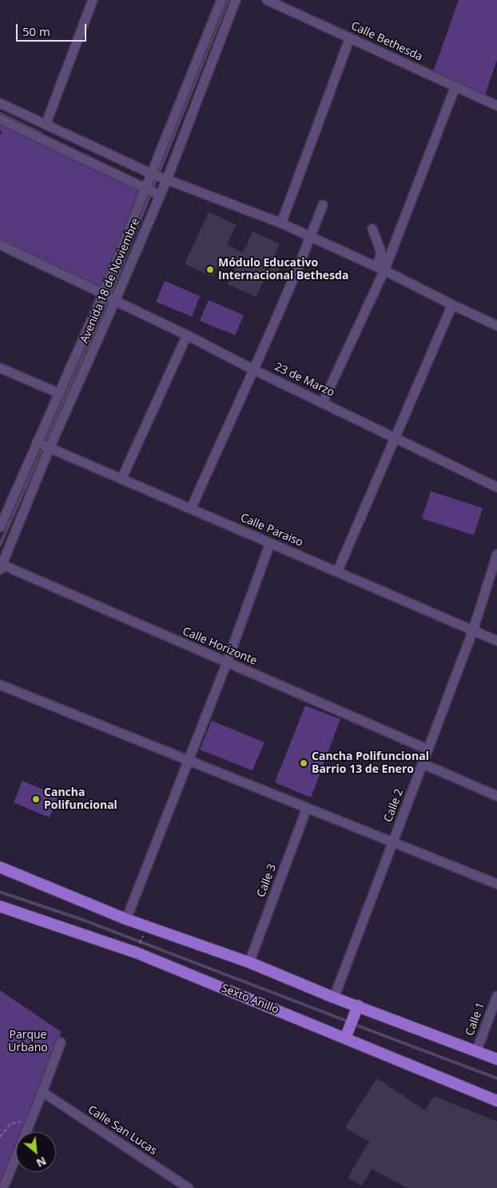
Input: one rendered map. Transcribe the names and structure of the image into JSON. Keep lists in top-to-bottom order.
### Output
{
  "streets": {
    "main road": ["Sexto Anillo"],
    "street": [
      "Calle Bethesda",
      "Avenida 18 de Noviembre",
      "23 de Marzo",
      "Calle Paraiso",
      "Calle Horizonte",
      "Calle 2",
      "Calle 3",
      "Calle 1",
      "Calle San Lucas"
    ]
  },
  "crossings": [
    ["Avenida 18 de Noviembre", "23 de Marzo"],
    ["Avenida 18 de Noviembre", "Calle Paraiso"],
    ["Avenida 18 de Noviembre", "Calle Horizonte"],
    ["Calle Paraiso", "Calle 2"],
    ["Calle Horizonte", "Calle 2"]
  ],
  "parks": ["Parque Urbano"],
  "places": ["Módulo Educativo Internacional Bethesda", "Cancha Polifuncional Barrio 13 de Enero", "Cancha Polifuncional"],
  "scale_bar": "50 m",
  "north": "bottom right"
}
